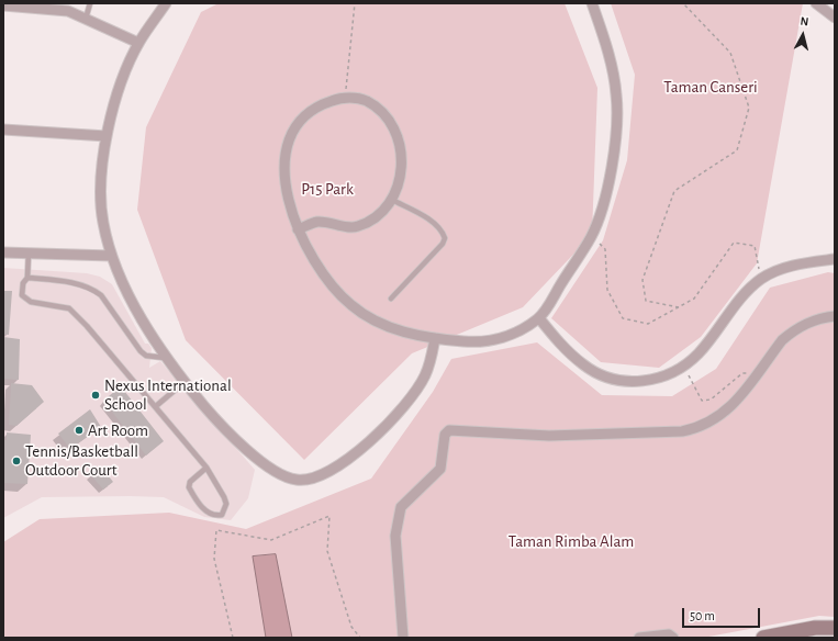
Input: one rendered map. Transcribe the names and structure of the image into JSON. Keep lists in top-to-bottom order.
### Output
{
  "parks": ["Taman Canseri", "P15 Park", "Taman Rimba Alam"],
  "places": ["Nexus International School", "Art Room", "Tennis/Basketball Outdoor Court"],
  "scale_bar": "50 m",
  "north": "top"
}
